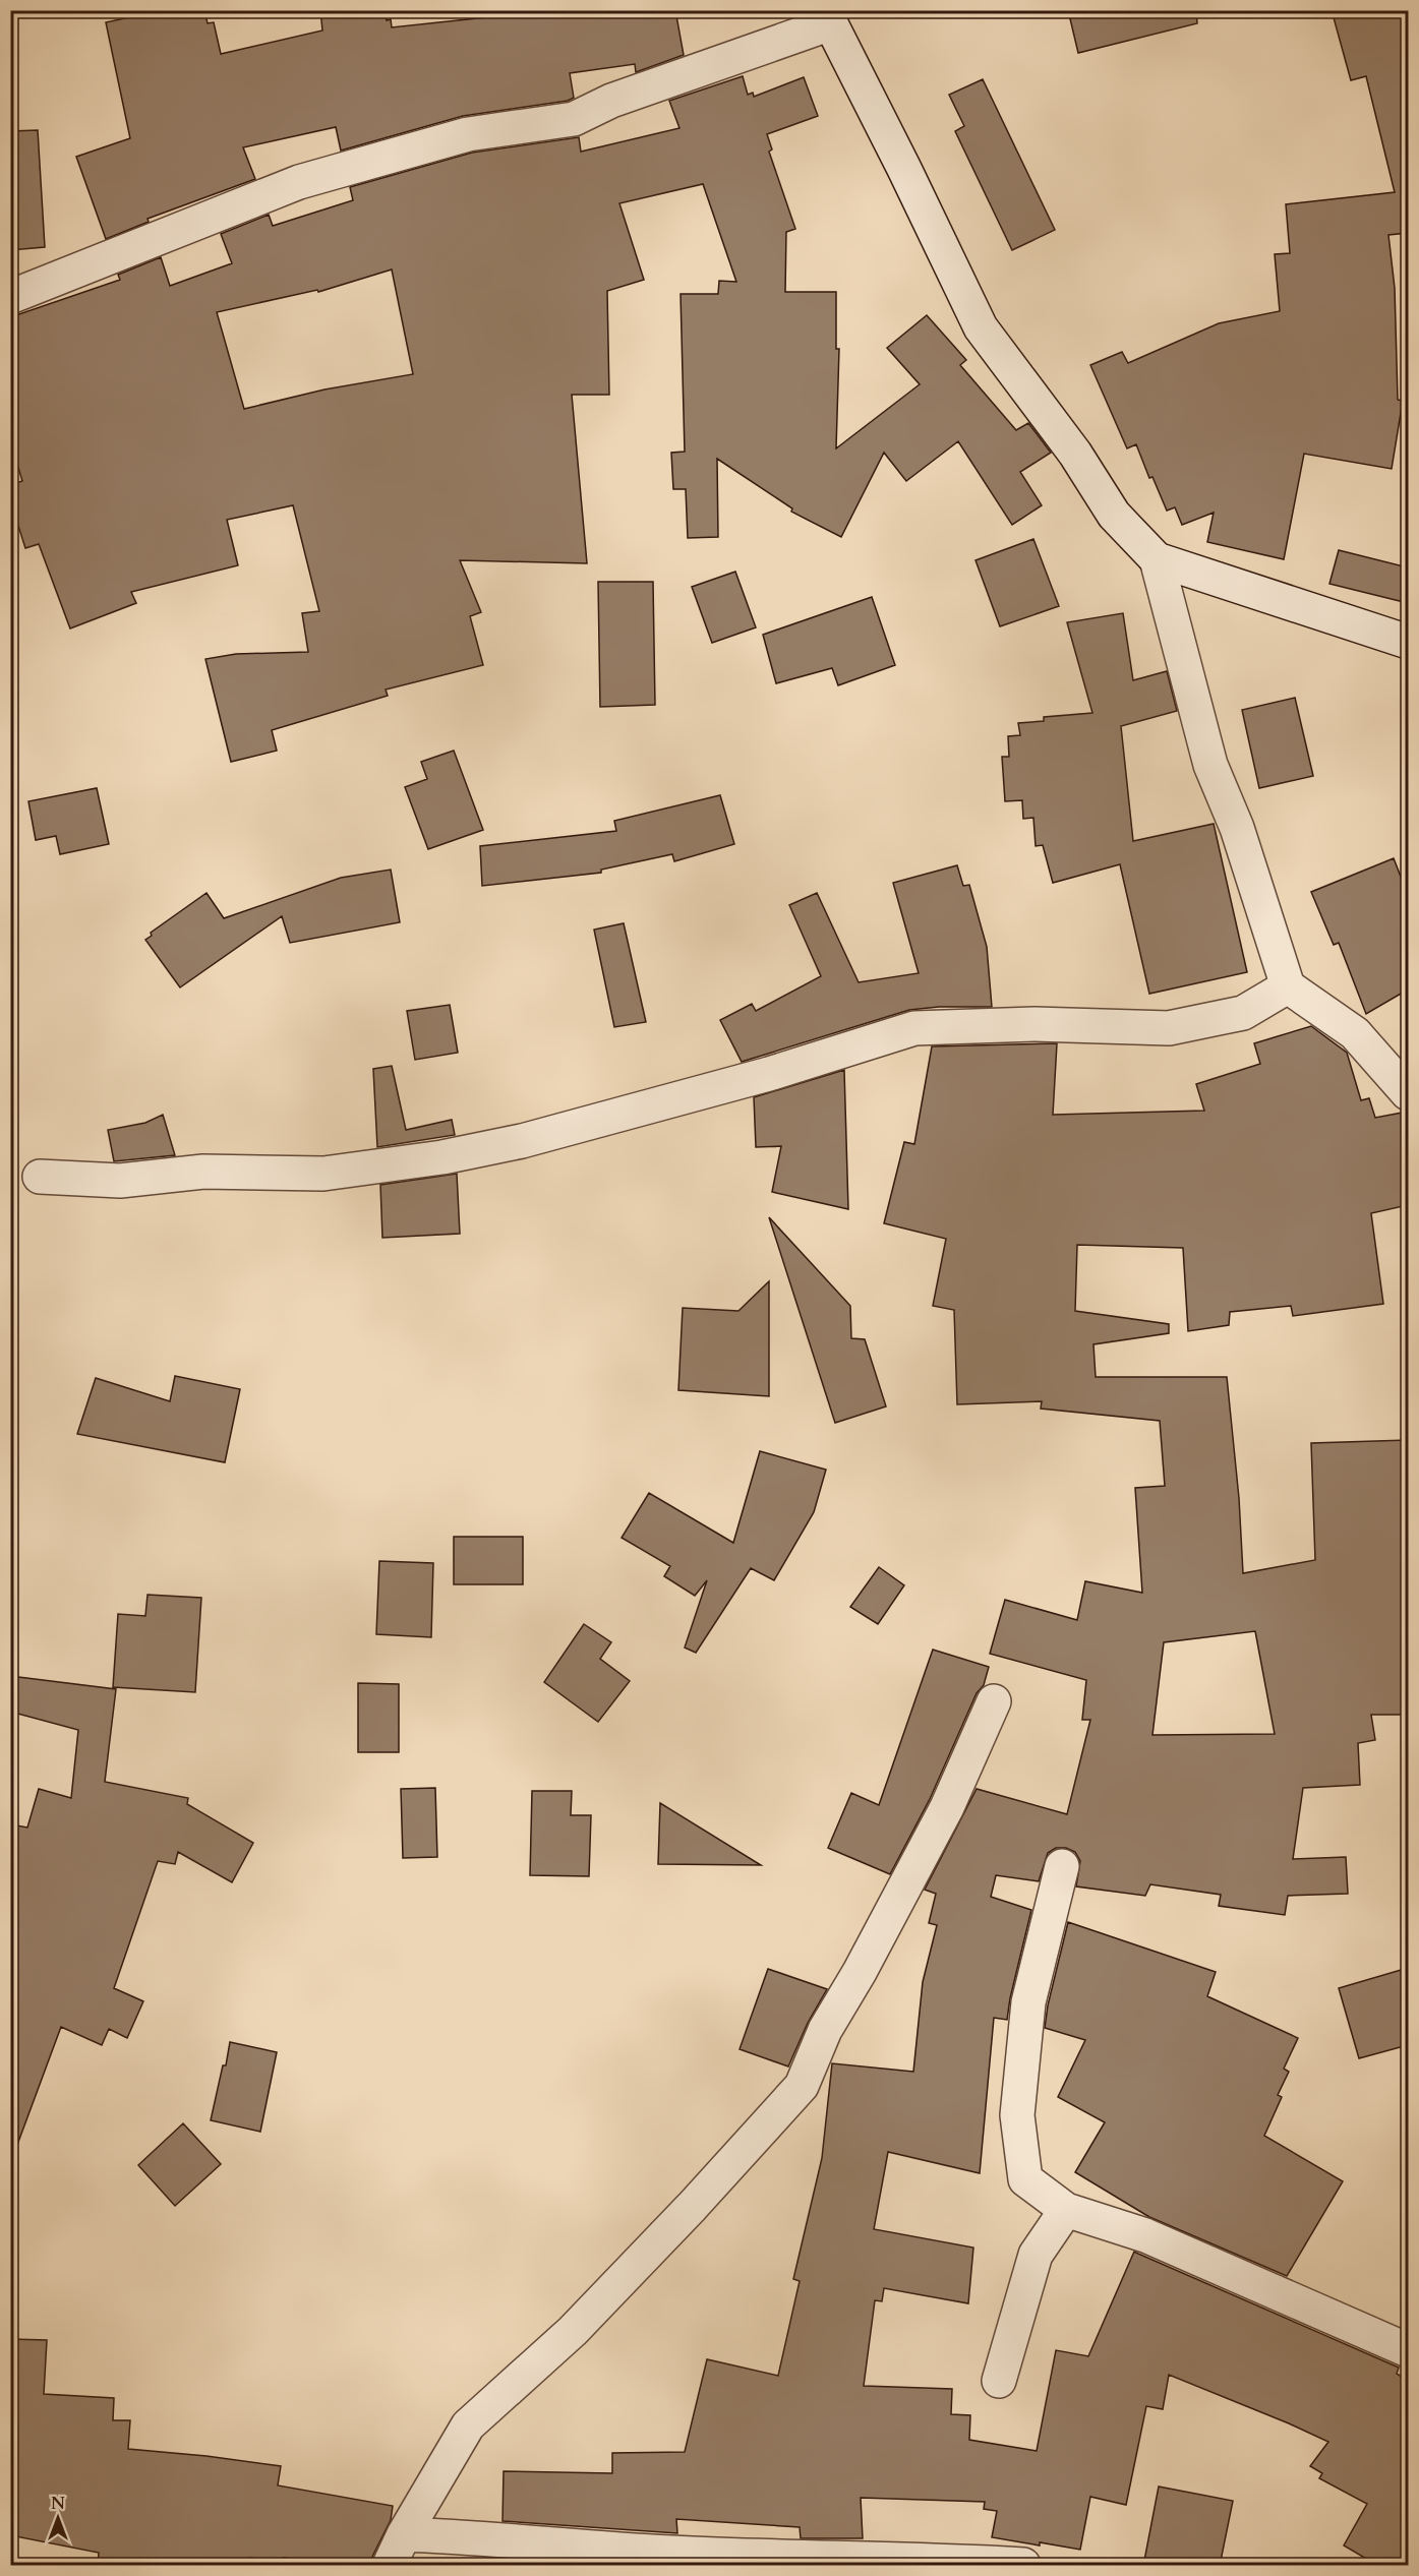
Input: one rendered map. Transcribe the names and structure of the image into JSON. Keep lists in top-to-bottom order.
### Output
{
  "north": "top"
}
